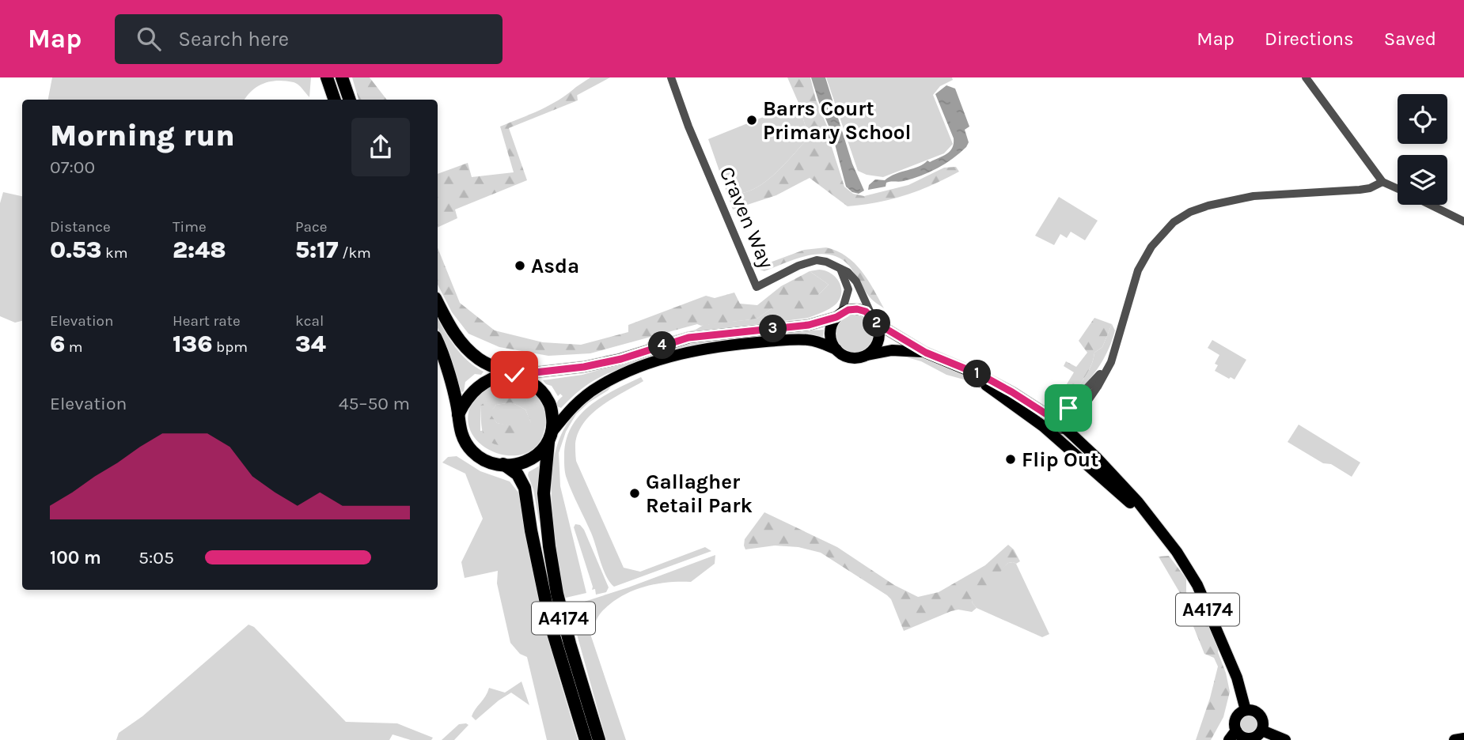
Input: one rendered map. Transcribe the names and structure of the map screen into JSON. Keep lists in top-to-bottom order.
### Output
{
  "streets": {
    "highway": ["A4174"],
    "street": ["Craven Way"]
  },
  "crossings": [
    ["Craven Way", "A4174"]
  ],
  "places": [
    "Barrs Court Primary School",
    "Asda",
    "Flip Out",
    "Gallagher Retail Park"
  ],
  "page": {
    "header": "Map",
    "search": "Search here",
    "nav": ["Map", "Directions", "Saved"],
    "heading": ["Morning run", "07:00"],
    "stats": [
      ["Distance", "0.53 km"],
      ["Time", "2:48"],
      ["Pace", "5:17 /km"],
      ["Elevation", "6 m"],
      ["Heart rate", "136 bpm"],
      ["kcal", "34"]
    ],
    "pins": [
      "2",
      "3",
      "4",
      "1"
    ],
    "chart": ["Elevation", "45–50 m"],
    "list": [
      {
        "name": "100 m",
        "note": "5:05"
      }
    ]
  }
}
